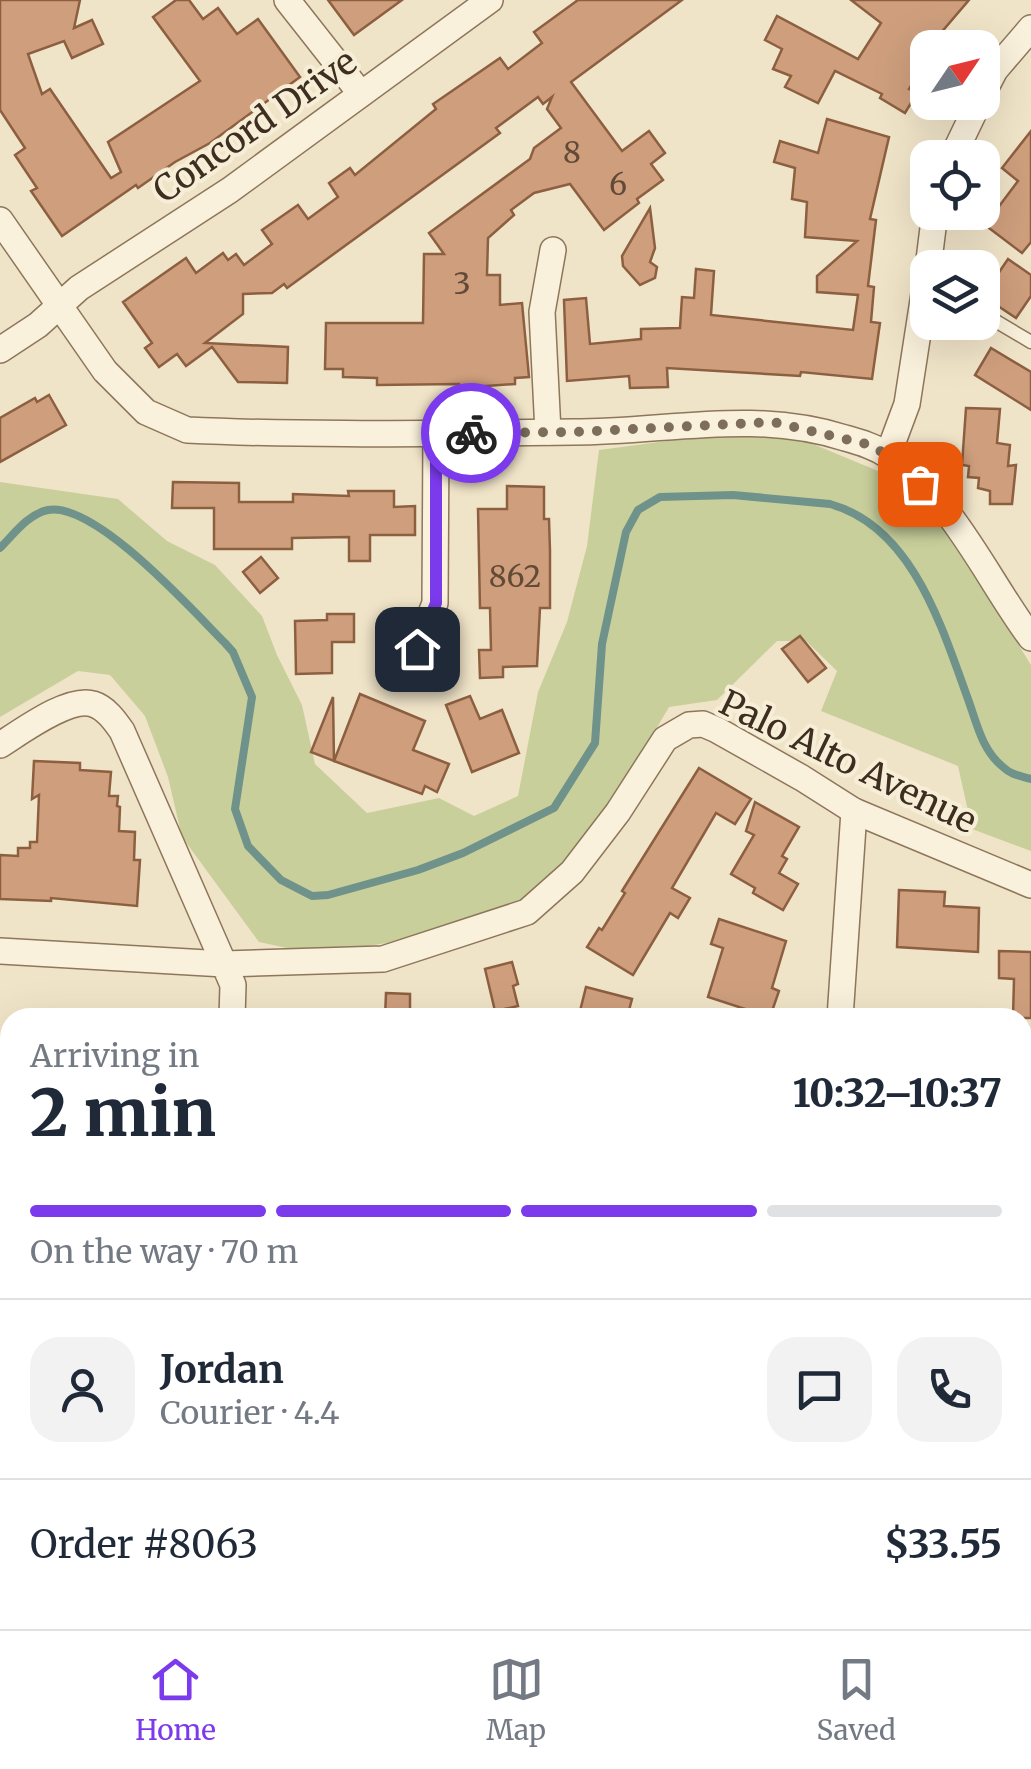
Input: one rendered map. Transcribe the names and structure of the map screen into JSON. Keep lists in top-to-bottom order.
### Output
{
  "streets": {
    "street": ["Concord Drive", "Palo Alto Avenue"]
  },
  "house_numbers": [
    "8",
    "6",
    "3",
    "862"
  ],
  "north": "top right",
  "page": {
    "heading": ["2 min", "Arriving in", "10:32–10:37"],
    "panel": [
      "Jordan",
      "Courier · 4.4",
      "Order #8063",
      "$33.55"
    ],
    "bar": "On the way · 70 m",
    "tabs": ["Home", "Map", "Saved"]
  }
}
